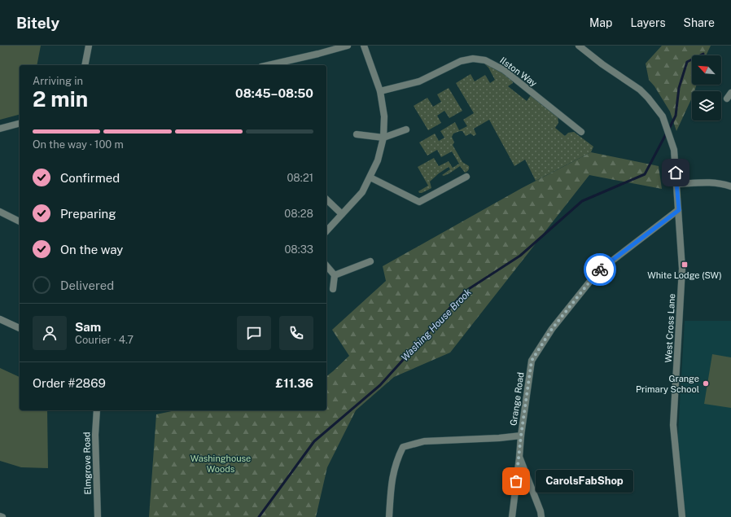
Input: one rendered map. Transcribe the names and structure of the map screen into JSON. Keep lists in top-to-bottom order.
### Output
{
  "streets": {
    "street": [
      "Ilston Way",
      "West Cross Lane",
      "Grange Road",
      "Elmgrove Road"
    ]
  },
  "crossings": [
    ["West Cross Lane", "Grange Road"]
  ],
  "water": ["Washing House Brook"],
  "parks": ["Washinghouse Woods"],
  "places": {
    "transit": ["White Lodge (SW)"],
    "other": ["Grange Primary School", "CarolsFabShop"]
  },
  "north": "top left",
  "page": {
    "header": "Bitely",
    "nav": ["Map", "Layers", "Share"],
    "heading": ["2 min", "Arriving in", "08:45–08:50"],
    "panel": [
      "Sam",
      "Courier · 4.7",
      "Order #2869",
      "£11.36"
    ],
    "bar": "On the way · 100 m",
    "list": [
      ["Confirmed", "08:21"],
      ["Preparing", "08:28"],
      ["On the way", "08:33"],
      "Delivered"
    ],
    "bubble": "CarolsFabShop"
  }
}
